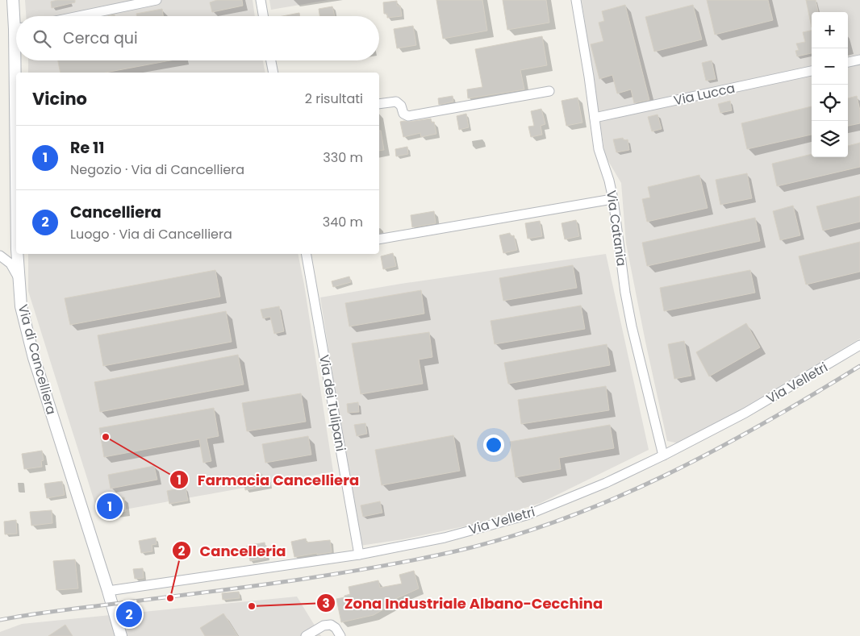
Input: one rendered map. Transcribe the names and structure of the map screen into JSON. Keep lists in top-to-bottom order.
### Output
{
  "streets": {
    "street": [
      "Via Lucca",
      "Via Catania",
      "Via di Cancelliera",
      "Via Velletri",
      "Via dei Tulipani"
    ]
  },
  "crossings": [
    ["Via Lucca", "Via Catania"],
    ["Via Catania", "Via Velletri"],
    ["Via di Cancelliera", "Via Velletri"],
    ["Via Velletri", "Via dei Tulipani"]
  ],
  "places": ["Farmacia Cancelliera", "Cancelleria", "Zona Industriale Albano-Cecchina"],
  "page": {
    "map_buttons": ["+", "−"],
    "search": "Cerca qui",
    "heading": ["Vicino", "2 risultati"],
    "list": [
      {
        "mark": "1",
        "name": "Re 11",
        "note": "Negozio · Via di Cancelliera",
        "value": "330 m"
      },
      {
        "mark": "2",
        "name": "Cancelliera",
        "note": "Luogo · Via di Cancelliera",
        "value": "340 m"
      }
    ],
    "pins": ["1", "2"]
  }
}
